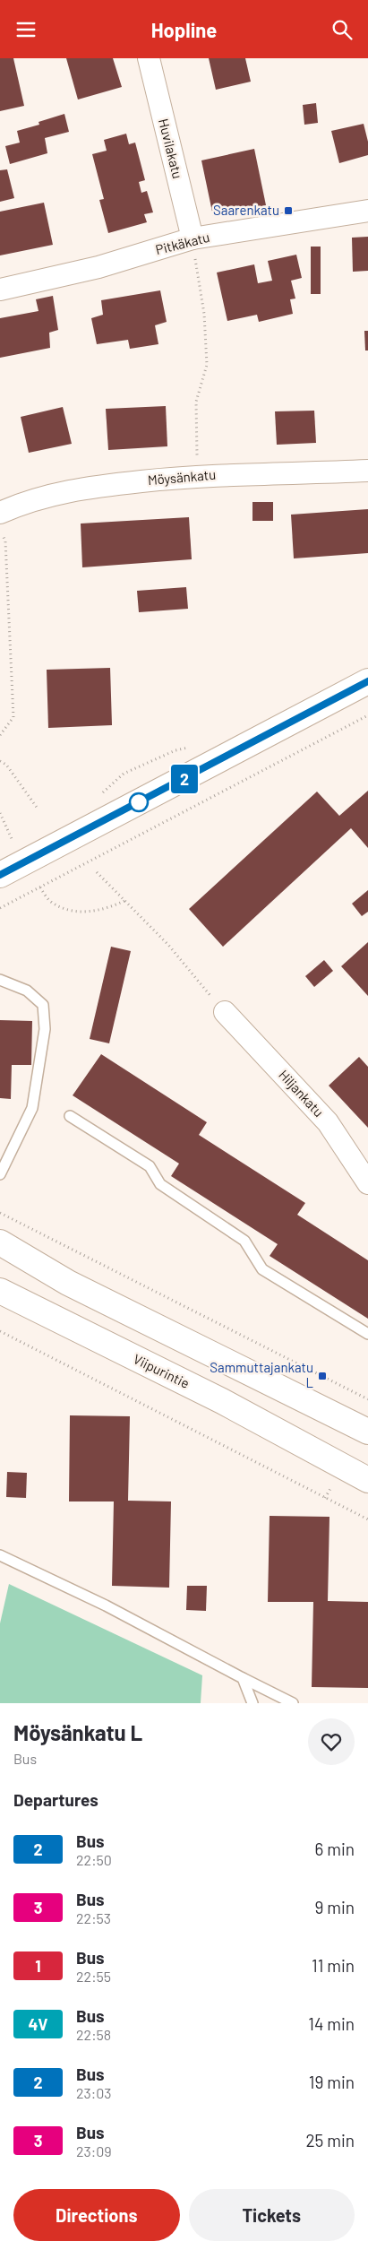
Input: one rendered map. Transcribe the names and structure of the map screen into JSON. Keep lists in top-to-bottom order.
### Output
{
  "streets": {
    "main road": ["Viipurintie"],
    "street": [
      "Huvilakatu",
      "Pitkäkatu",
      "Möysänkatu",
      "Hiljankatu"
    ]
  },
  "crossings": [
    ["Huvilakatu", "Pitkäkatu"]
  ],
  "places": {
    "transit": ["Saarenkatu", "Sammuttajankatu L"]
  },
  "lines": ["bus line 2"],
  "page": {
    "header": "Hopline",
    "on_map": "2",
    "heading": [
      ["Möysänkatu L", "Bus"],
      "Departures"
    ],
    "list": [
      {
        "mark": "2",
        "name": "Bus",
        "note": "22:50",
        "value": "6 min"
      },
      {
        "mark": "3",
        "name": "Bus",
        "note": "22:53",
        "value": "9 min"
      },
      {
        "mark": "1",
        "name": "Bus",
        "note": "22:55",
        "value": "11 min"
      },
      {
        "mark": "4V",
        "name": "Bus",
        "note": "22:58",
        "value": "14 min"
      },
      {
        "mark": "2",
        "name": "Bus",
        "note": "23:03",
        "value": "19 min"
      },
      {
        "mark": "3",
        "name": "Bus",
        "note": "23:09",
        "value": "25 min"
      }
    ],
    "buttons": ["Directions", "Tickets"]
  }
}
